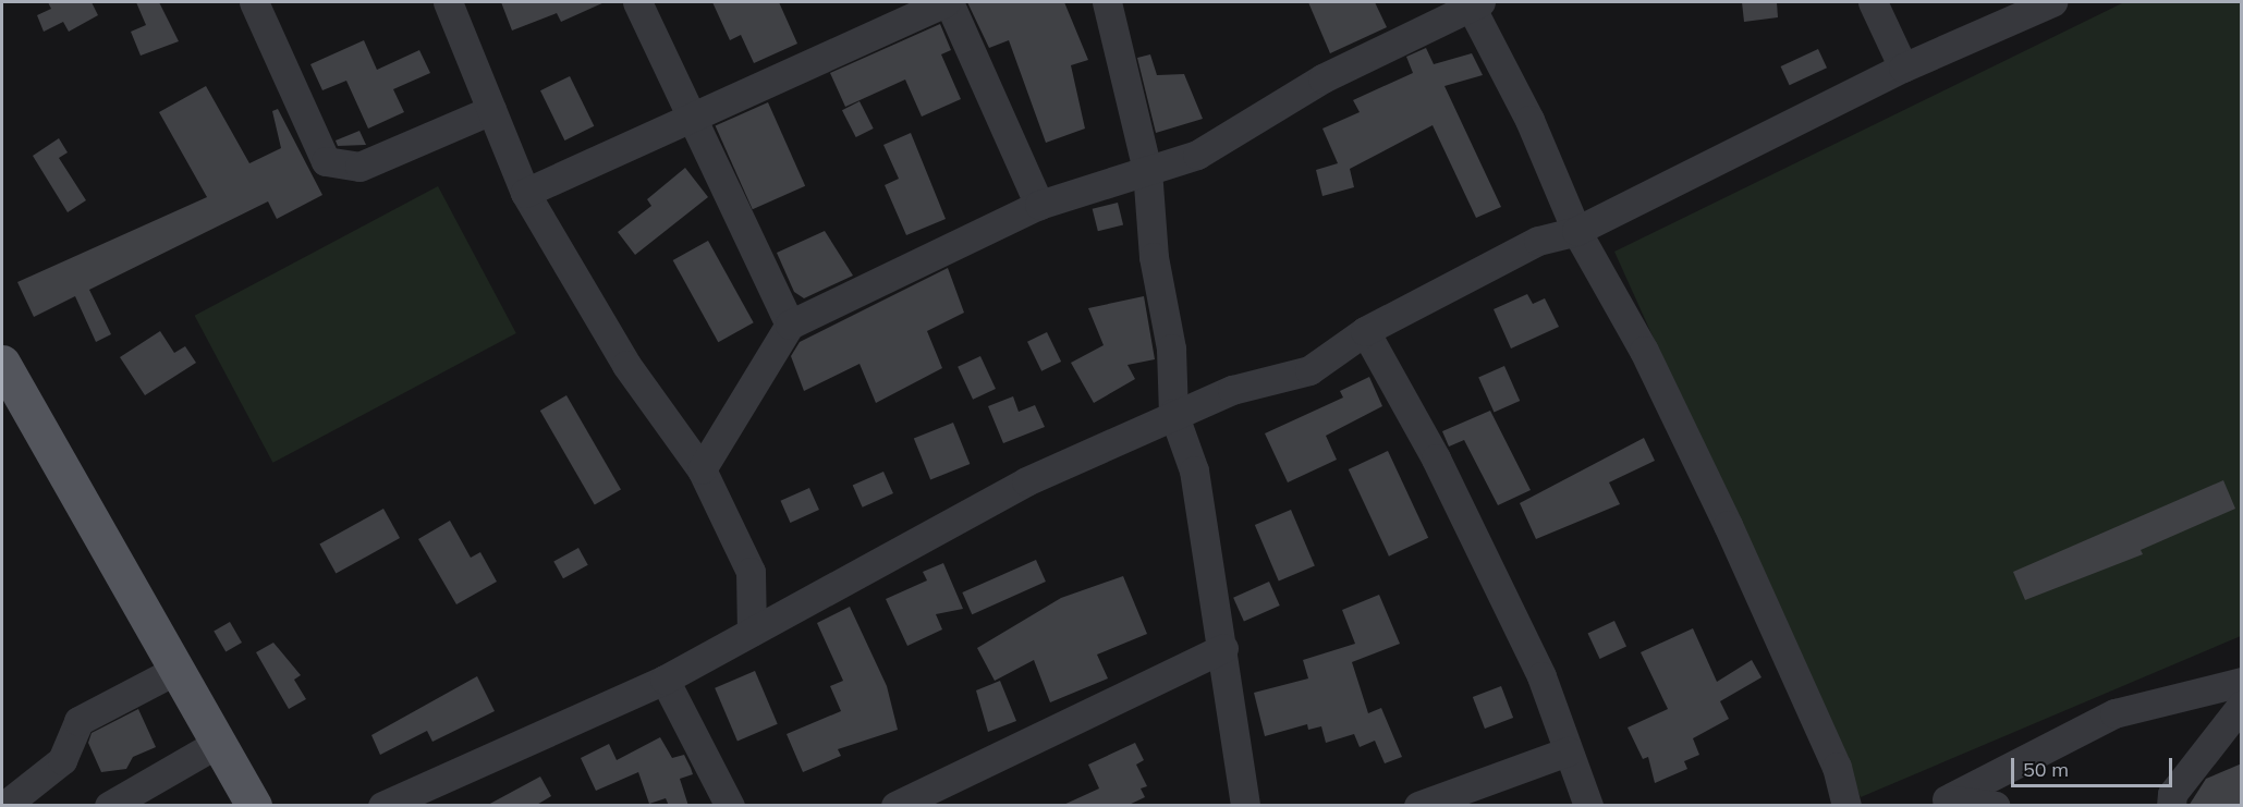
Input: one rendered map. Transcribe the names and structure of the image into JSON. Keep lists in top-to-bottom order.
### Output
{
  "scale_bar": "50 m"
}
